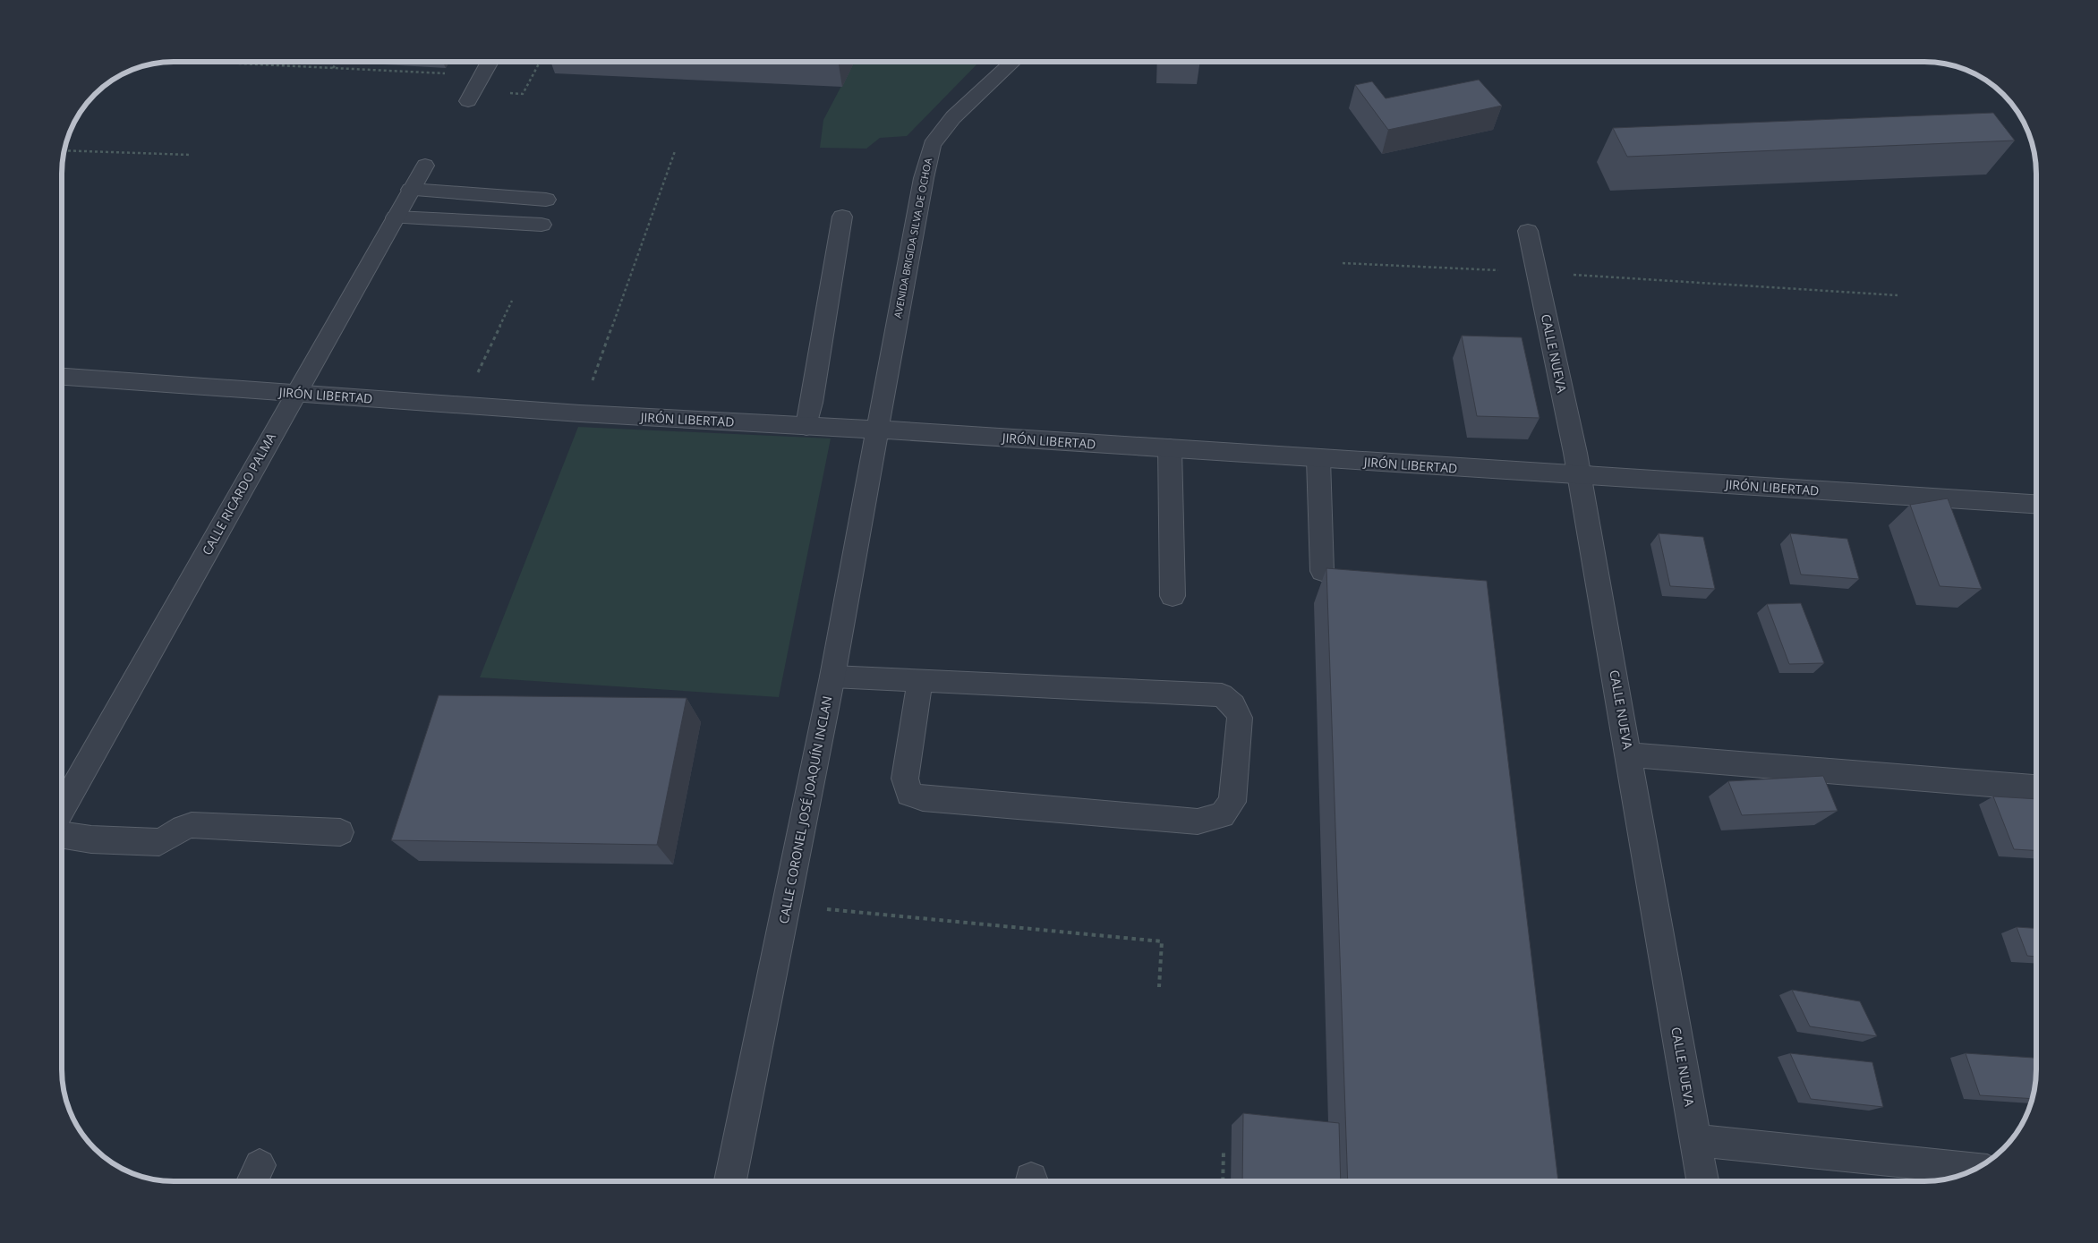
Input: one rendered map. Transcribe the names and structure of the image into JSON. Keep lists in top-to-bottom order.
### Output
{
  "streets": {
    "street": [
      "AVENIDA BRIGIDA SILVA DE OCHOA",
      "CALLE NUEVA",
      "JIRÓN LIBERTAD",
      "CALLE RICARDO PALMA",
      "CALLE CORONEL JOSÉ JOAQUÍN INCLAN"
    ]
  },
  "crossings": [
    ["AVENIDA BRIGIDA SILVA DE OCHOA", "JIRÓN LIBERTAD"],
    ["AVENIDA BRIGIDA SILVA DE OCHOA", "CALLE CORONEL JOSÉ JOAQUÍN INCLAN"],
    ["CALLE NUEVA", "JIRÓN LIBERTAD"],
    ["JIRÓN LIBERTAD", "CALLE RICARDO PALMA"],
    ["JIRÓN LIBERTAD", "CALLE CORONEL JOSÉ JOAQUÍN INCLAN"]
  ]
}
